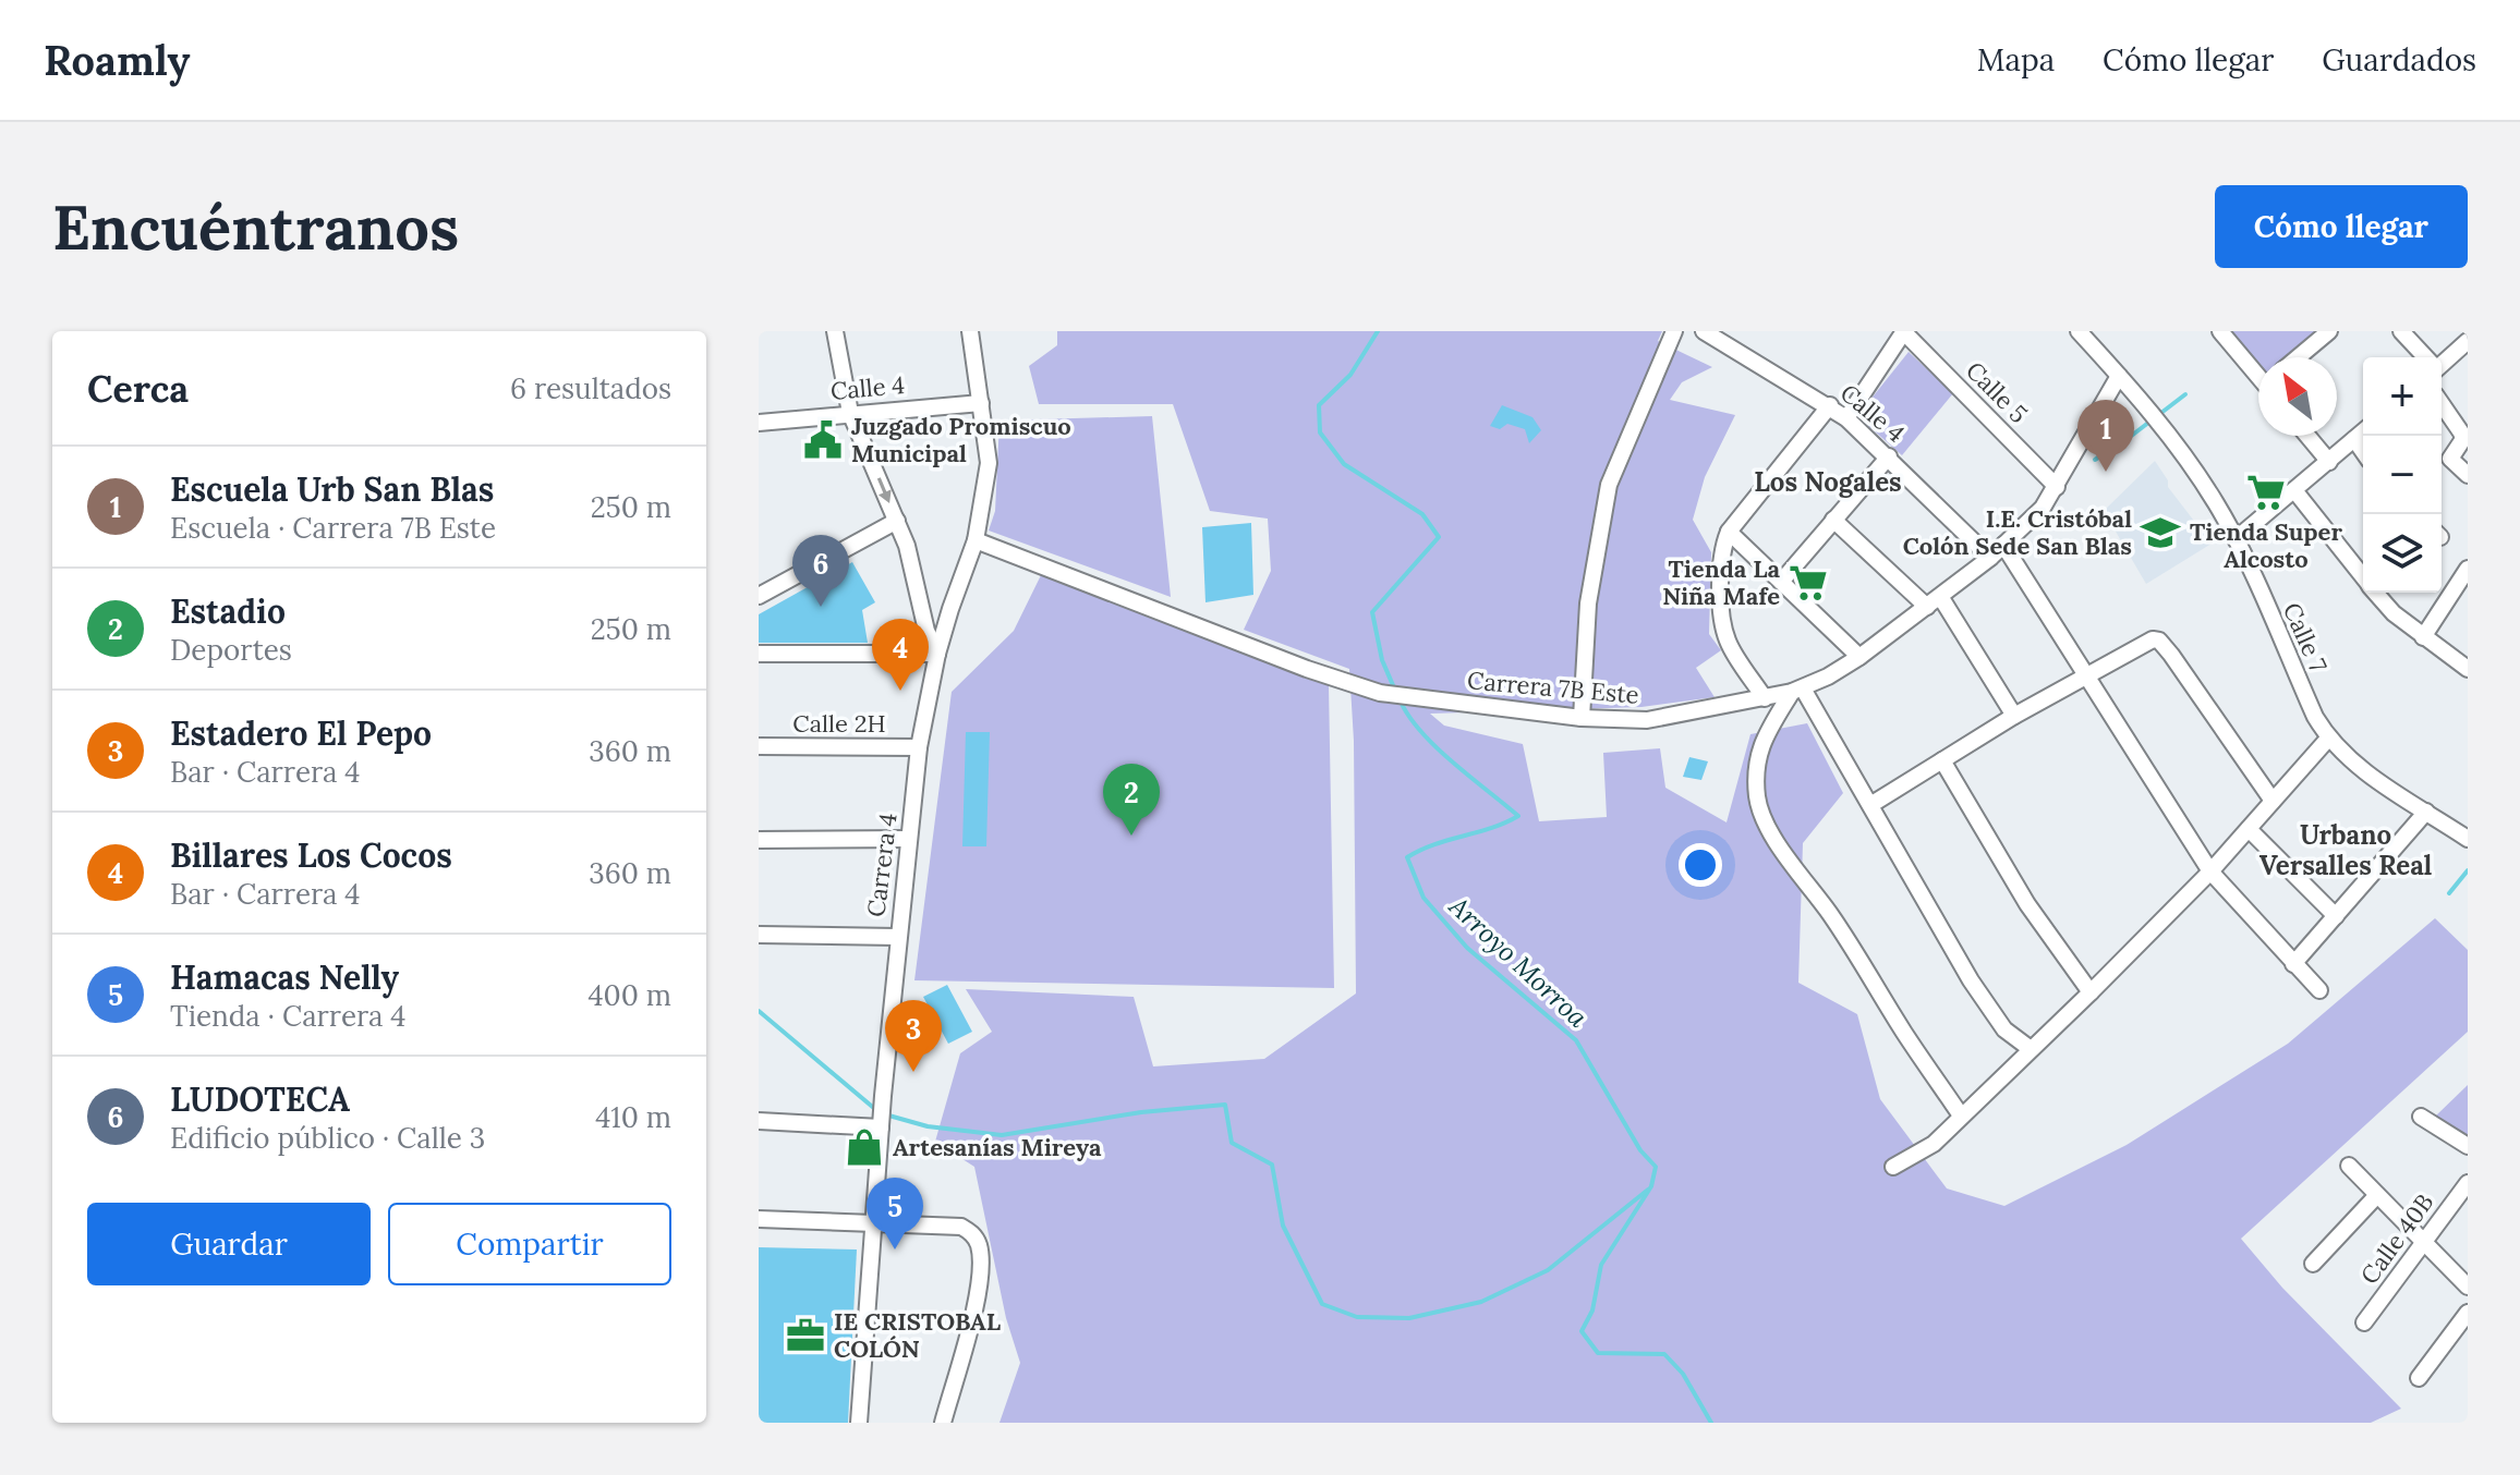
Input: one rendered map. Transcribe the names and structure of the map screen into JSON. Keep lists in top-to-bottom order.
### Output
{
  "streets": {
    "street": [
      "Calle 4",
      "Calle 5",
      "Calle 7",
      "Carrera 7B Este",
      "Calle 2H",
      "Carrera 4",
      "Calle 40B"
    ]
  },
  "crossings": [
    ["Calle 4", "Carrera 7B Este"],
    ["Calle 4", "Carrera 4"],
    ["Calle 5", "Carrera 7B Este"],
    ["Calle 7", "Carrera 7B Este"],
    ["Carrera 7B Este", "Carrera 4"],
    ["Calle 2H", "Carrera 4"]
  ],
  "districts": ["Los Nogales", "Urbano Versalles Real"],
  "water": ["Arroyo Morroa"],
  "places": {
    "public building": ["Juzgado Promiscuo Municipal"],
    "supermarket": ["Tienda Super Alcosto", "Tienda La Niña Mafe"],
    "school or university": ["I.E. Cristóbal Colón Sede San Blas"],
    "shop": ["Artesanías Mireya"],
    "office": ["IE CRISTOBAL COLÓN"]
  },
  "north": "top left",
  "page": {
    "header": "Roamly",
    "nav": ["Mapa", "Cómo llegar", "Guardados"],
    "buttons": [
      "Cómo llegar",
      ["Guardar", "Compartir"]
    ],
    "title": "Encuéntranos",
    "heading": ["Cerca", "6 resultados"],
    "map_buttons": ["+", "−"],
    "pins": [
      "1",
      "6",
      "4",
      "2",
      "3",
      "5"
    ],
    "list": [
      {
        "mark": "1",
        "name": "Escuela Urb San Blas",
        "note": "Escuela · Carrera 7B Este",
        "value": "250 m"
      },
      {
        "mark": "2",
        "name": "Estadio",
        "note": "Deportes",
        "value": "250 m"
      },
      {
        "mark": "3",
        "name": "Estadero El Pepo",
        "note": "Bar · Carrera 4",
        "value": "360 m"
      },
      {
        "mark": "4",
        "name": "Billares Los Cocos",
        "note": "Bar · Carrera 4",
        "value": "360 m"
      },
      {
        "mark": "5",
        "name": "Hamacas Nelly",
        "note": "Tienda · Carrera 4",
        "value": "400 m"
      },
      {
        "mark": "6",
        "name": "LUDOTECA",
        "note": "Edificio público · Calle 3",
        "value": "410 m"
      }
    ]
  }
}
